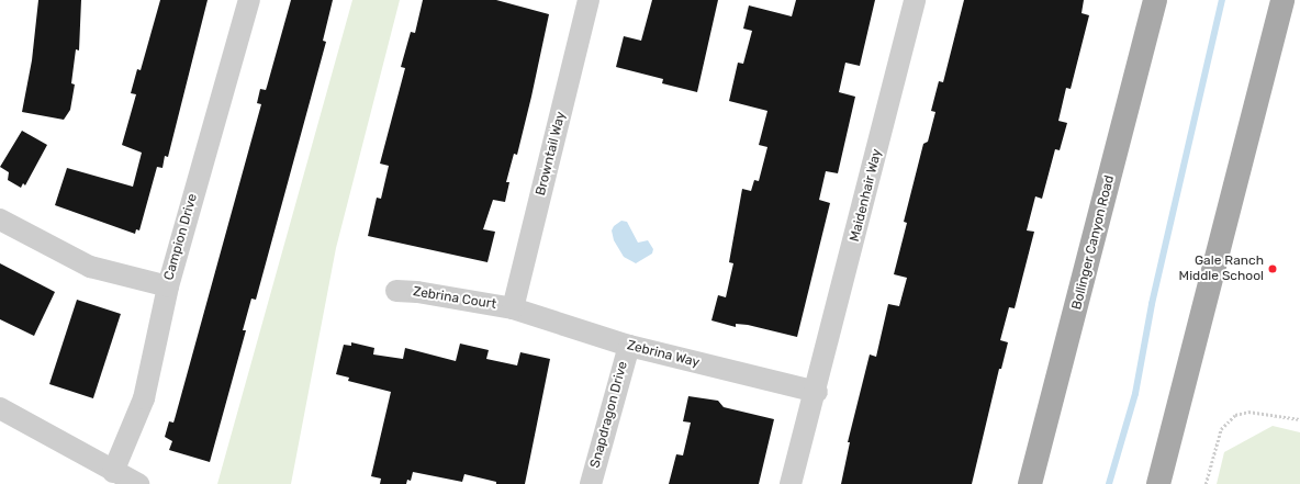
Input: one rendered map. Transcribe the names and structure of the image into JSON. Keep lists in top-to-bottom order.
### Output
{
  "streets": {
    "main road": ["Bollinger Canyon Road"],
    "street": [
      "Browntail Way",
      "Maidenhair Way",
      "Campion Drive",
      "Zebrina Court",
      "Zebrina Way",
      "Snapdragon Drive"
    ]
  },
  "crossings": [
    ["Browntail Way", "Zebrina Court"],
    ["Browntail Way", "Zebrina Way"],
    ["Maidenhair Way", "Zebrina Way"],
    ["Zebrina Court", "Zebrina Way"],
    ["Zebrina Way", "Snapdragon Drive"]
  ],
  "places": ["Gale Ranch Middle School"]
}
